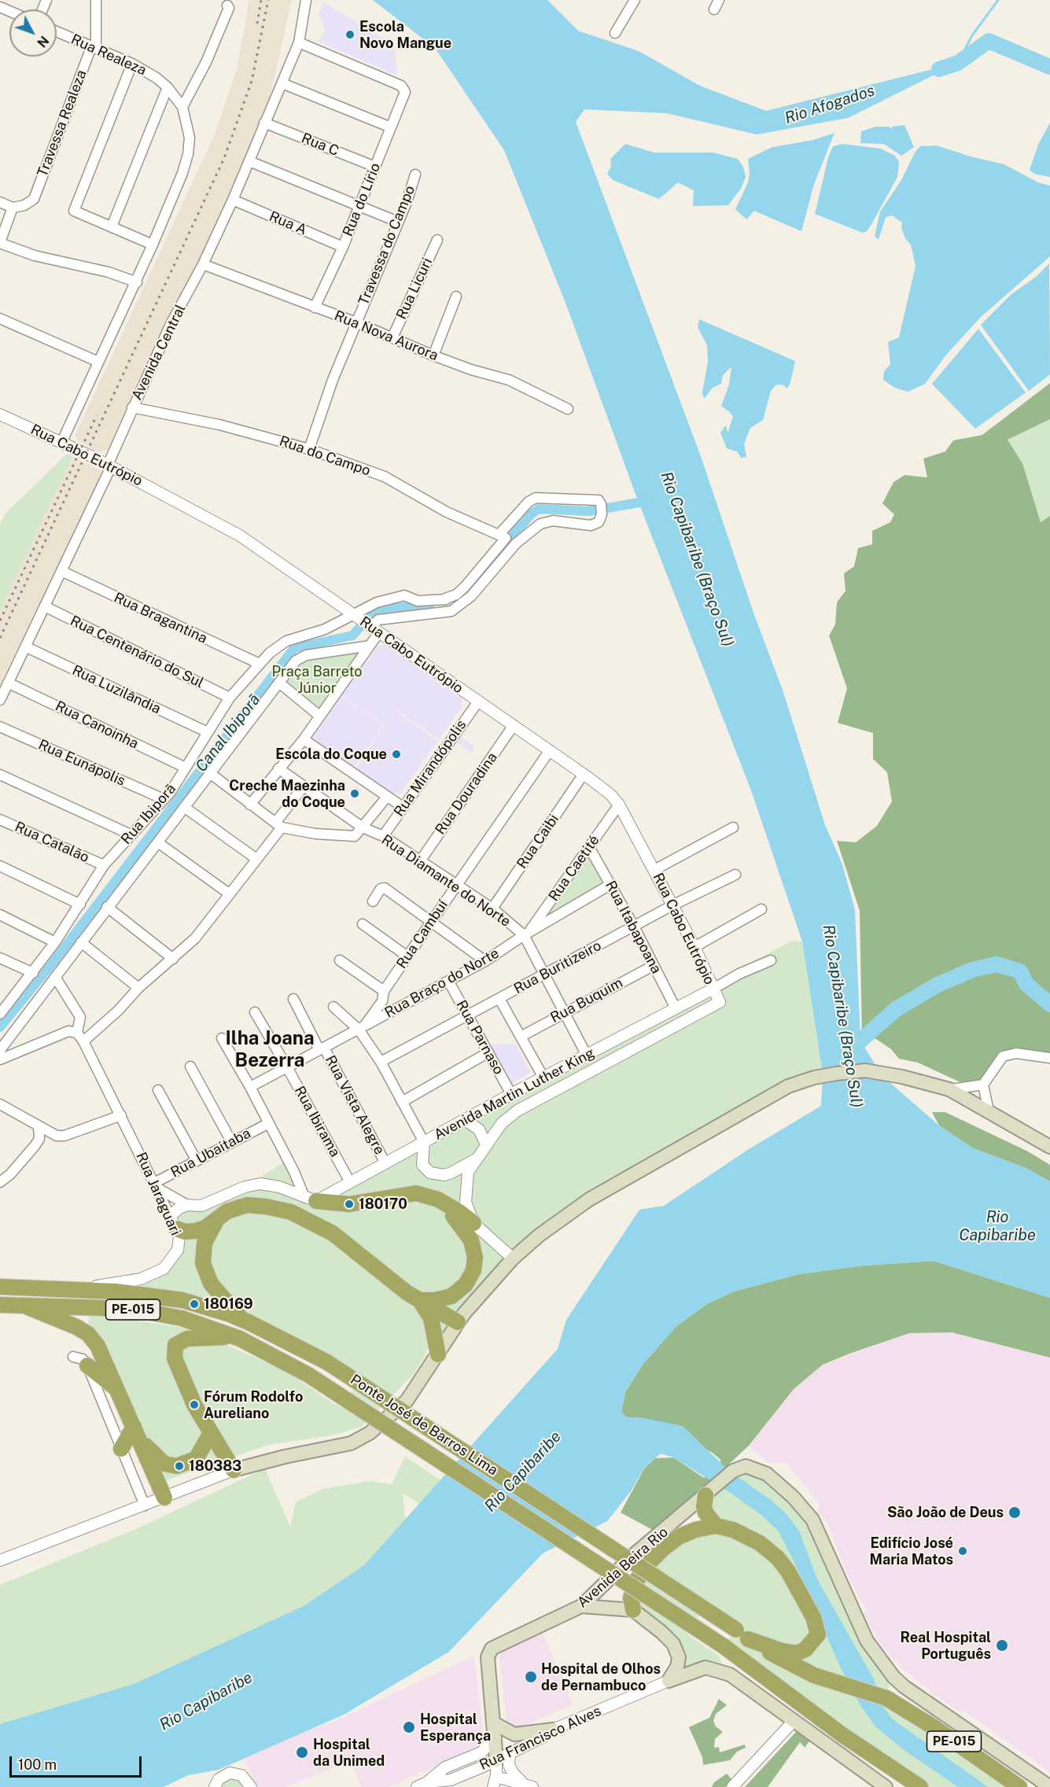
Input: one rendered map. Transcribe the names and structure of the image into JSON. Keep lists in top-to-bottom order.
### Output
{
  "streets": {
    "highway": ["PE-015", "Ponte José de Barros Lima"],
    "main road": ["Avenida Beira Rio", "Rua Francisco Alves"],
    "street": [
      "Rua Realeza",
      "Travessa Realeza",
      "Rua C",
      "Rua do Lírio",
      "Rua A",
      "Travessa do Campo",
      "Rua Licuri",
      "Rua Nova Aurora",
      "Avenida Central",
      "Rua Cabo Eutrópio",
      "Rua do Campo",
      "Rua Bragantina",
      "Rua Centenário do Sul",
      "Rua Luzilândia",
      "Rua Canoinha",
      "Rua Eunápolis",
      "Rua Mirandópolis",
      "Rua Douradina",
      "Rua Ibiporã",
      "Rua Caibi",
      "Rua Catalão",
      "Rua Caetité",
      "Rua Diamante do Norte",
      "Rua Itabapoana",
      "Rua Cambuí",
      "Rua Buritizeiro",
      "Rua Braço do Norte",
      "Rua Buquim",
      "Rua Parnaso",
      "Avenida Martin Luther King",
      "Rua Vista Alegre",
      "Rua Ibirama",
      "Rua Ubaitaba",
      "Rua Jaraguari"
    ]
  },
  "crossings": [
    ["Rua Realeza", "Travessa Realeza"],
    ["Rua C", "Rua do Lírio"],
    ["Rua C", "Avenida Central"],
    ["Rua do Lírio", "Rua A"],
    ["Rua do Lírio", "Rua Nova Aurora"],
    ["Rua do Lírio", "Avenida Central"],
    ["Rua A", "Avenida Central"],
    ["Travessa do Campo", "Rua Nova Aurora"],
    ["Travessa do Campo", "Rua do Campo"],
    ["Rua Licuri", "Rua Nova Aurora"],
    ["Rua Nova Aurora", "Avenida Central"],
    ["Avenida Central", "Rua Cabo Eutrópio"],
    ["Avenida Central", "Rua do Campo"],
    ["Avenida Central", "Rua Bragantina"],
    ["Avenida Central", "Rua Centenário do Sul"],
    ["Avenida Central", "Rua Luzilândia"],
    ["Avenida Central", "Rua Canoinha"],
    ["Rua Cabo Eutrópio", "Rua Mirandópolis"],
    ["Rua Cabo Eutrópio", "Rua Douradina"],
    ["Rua Cabo Eutrópio", "Rua Ibiporã"],
    ["Rua Cabo Eutrópio", "Rua Caibi"],
    ["Rua Cabo Eutrópio", "Rua Caetité"],
    ["Rua Cabo Eutrópio", "Rua Cambuí"],
    ["Rua Cabo Eutrópio", "Rua Buritizeiro"],
    ["Rua Cabo Eutrópio", "Avenida Martin Luther King"],
    ["Rua do Campo", "Rua Ibiporã"],
    ["Rua Bragantina", "Rua Ibiporã"],
    ["Rua Centenário do Sul", "Rua Ibiporã"],
    ["Rua Luzilândia", "Rua Ibiporã"],
    ["Rua Canoinha", "Rua Ibiporã"],
    ["Rua Eunápolis", "Rua Ibiporã"],
    ["Rua Mirandópolis", "Rua Diamante do Norte"],
    ["Rua Douradina", "Rua Diamante do Norte"],
    ["Rua Ibiporã", "Rua Catalão"],
    ["Rua Caibi", "Rua Diamante do Norte"],
    ["Rua Caetité", "Rua Diamante do Norte"],
    ["Rua Caetité", "Rua Itabapoana"],
    ["Rua Caetité", "Rua Braço do Norte"],
    ["Rua Diamante do Norte", "Rua Cambuí"],
    ["Rua Diamante do Norte", "Rua Buritizeiro"],
    ["Rua Diamante do Norte", "Rua Braço do Norte"],
    ["Rua Diamante do Norte", "Rua Buquim"],
    ["Rua Diamante do Norte", "Avenida Martin Luther King"],
    ["Rua Itabapoana", "Rua Buritizeiro"],
    ["Rua Itabapoana", "Rua Braço do Norte"],
    ["Rua Itabapoana", "Rua Buquim"],
    ["Rua Itabapoana", "Avenida Martin Luther King"],
    ["Rua Cambuí", "Rua Braço do Norte"],
    ["Rua Buritizeiro", "Rua Parnaso"],
    ["Rua Braço do Norte", "Rua Parnaso"],
    ["Rua Braço do Norte", "Rua Vista Alegre"],
    ["Rua Braço do Norte", "Rua Ibirama"],
    ["Rua Parnaso", "Avenida Martin Luther King"],
    ["Avenida Martin Luther King", "Rua Vista Alegre"],
    ["Avenida Martin Luther King", "Rua Ibirama"],
    ["Rua Ubaitaba", "Rua Jaraguari"],
    ["Rua Jaraguari", "PE-015"],
    ["PE-015", "Ponte José de Barros Lima"]
  ],
  "districts": ["Ilha Joana Bezerra"],
  "water": [
    "Rio Afogados",
    "Rio Capibaribe (Braço Sul)",
    "Canal Ibiporã",
    "Rio Capibaribe"
  ],
  "parks": ["Praça Barreto Júnior"],
  "places": [
    "Escola Novo Mangue",
    "Escola do Coque",
    "Creche Maezinha do Coque",
    "180170",
    "180169",
    "Fórum Rodolfo Aureliano",
    "180383",
    "São João de Deus",
    "Edifício José Maria Matos",
    "Real Hospital Português",
    "Hospital de Olhos de Pernambuco",
    "Hospital Esperança",
    "Hospital da Unimed"
  ],
  "scale_bar": "100 m",
  "north": "bottom right"
}
